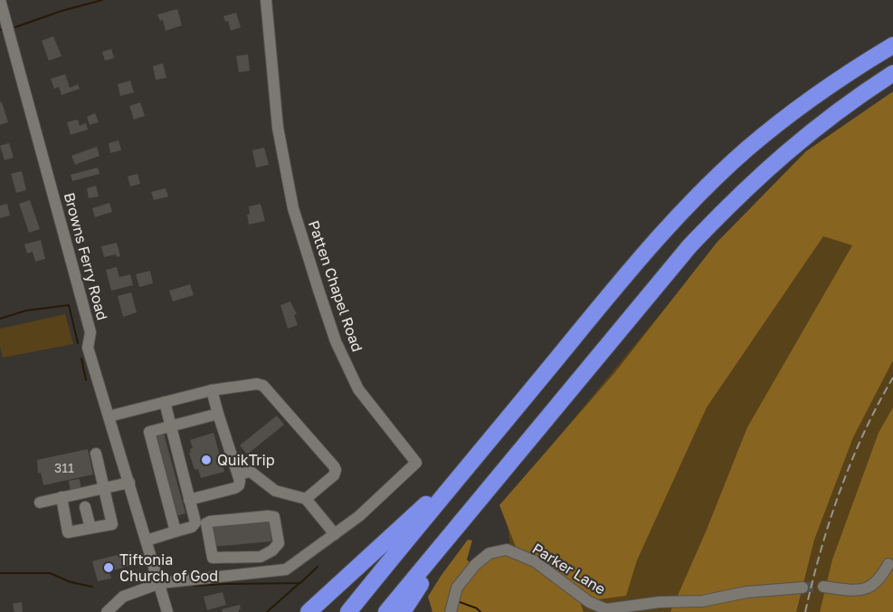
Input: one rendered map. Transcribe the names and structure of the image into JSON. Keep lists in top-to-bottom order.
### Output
{
  "streets": {
    "street": ["Browns Ferry Road", "Patten Chapel Road", "Parker Lane"]
  },
  "crossings": [
    ["Browns Ferry Road", "Patten Chapel Road"]
  ],
  "places": ["QuikTrip", "Tiftonia Church of God"],
  "house_numbers": ["311"]
}
